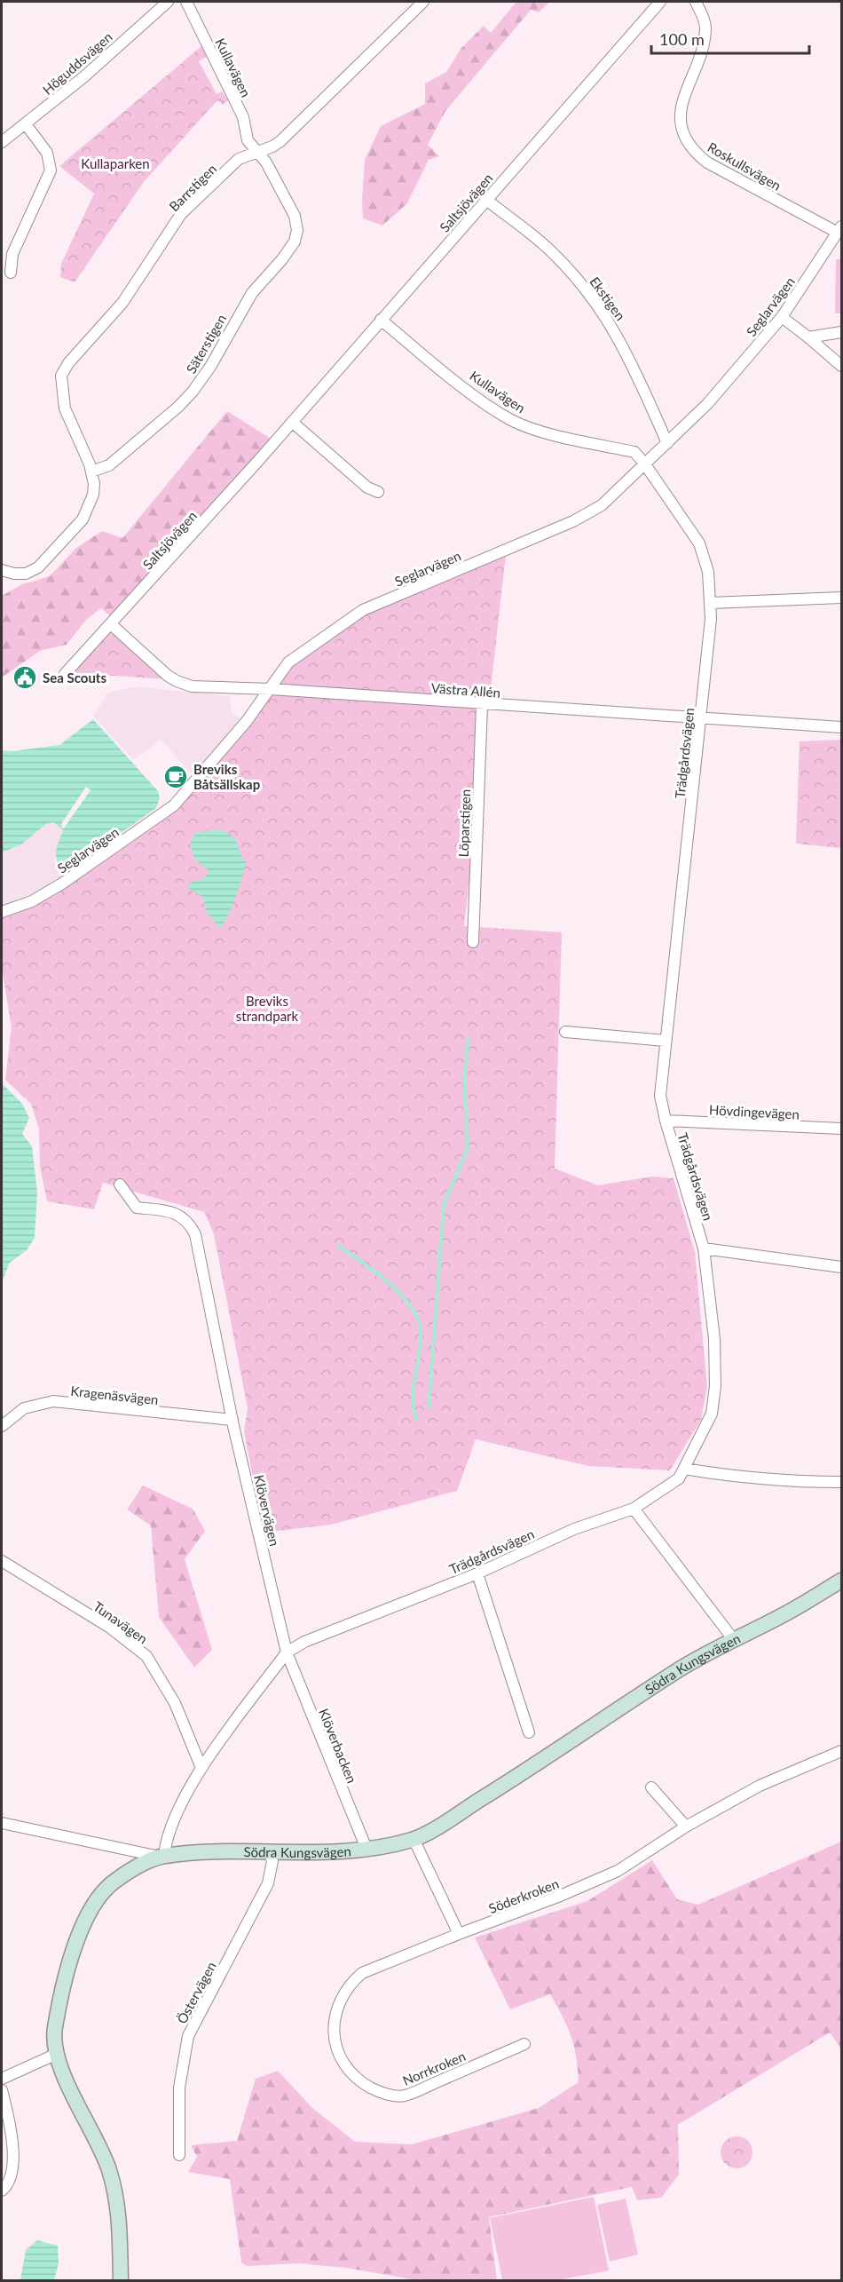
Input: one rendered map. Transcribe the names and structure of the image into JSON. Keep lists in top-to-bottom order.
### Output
{
  "streets": {
    "street": [
      "Höguddsvägen",
      "Kullavägen",
      "Roskullsvägen",
      "Barrstigen",
      "Saltsjövägen",
      "Ekstigen",
      "Seglarvägen",
      "Säterstigen",
      "Västra Allén",
      "Trädgårdsvägen",
      "Löparstigen",
      "Hövdingevägen",
      "Kragenäsvägen",
      "Klövervägen",
      "Tunavägen",
      "Södra Kungsvägen",
      "Klöverbacken",
      "Söderkroken",
      "Östervägen",
      "Norrkroken"
    ]
  },
  "crossings": [
    ["Kullavägen", "Barrstigen"],
    ["Kullavägen", "Saltsjövägen"],
    ["Kullavägen", "Seglarvägen"],
    ["Kullavägen", "Säterstigen"],
    ["Kullavägen", "Trädgårdsvägen"],
    ["Roskullsvägen", "Seglarvägen"],
    ["Barrstigen", "Säterstigen"],
    ["Saltsjövägen", "Ekstigen"],
    ["Saltsjövägen", "Västra Allén"],
    ["Ekstigen", "Seglarvägen"],
    ["Seglarvägen", "Västra Allén"],
    ["Seglarvägen", "Trädgårdsvägen"],
    ["Västra Allén", "Trädgårdsvägen"],
    ["Västra Allén", "Löparstigen"],
    ["Trädgårdsvägen", "Hövdingevägen"],
    ["Trädgårdsvägen", "Klövervägen"],
    ["Trädgårdsvägen", "Klöverbacken"],
    ["Kragenäsvägen", "Klövervägen"],
    ["Klövervägen", "Klöverbacken"],
    ["Södra Kungsvägen", "Klöverbacken"],
    ["Södra Kungsvägen", "Östervägen"],
    ["Söderkroken", "Norrkroken"]
  ],
  "parks": ["Kullaparken", "Breviks strandpark"],
  "places": {
    "public building": ["Sea Scouts"],
    "cafe": ["Breviks Båtsällskap"]
  },
  "scale_bar": "100 m"
}
